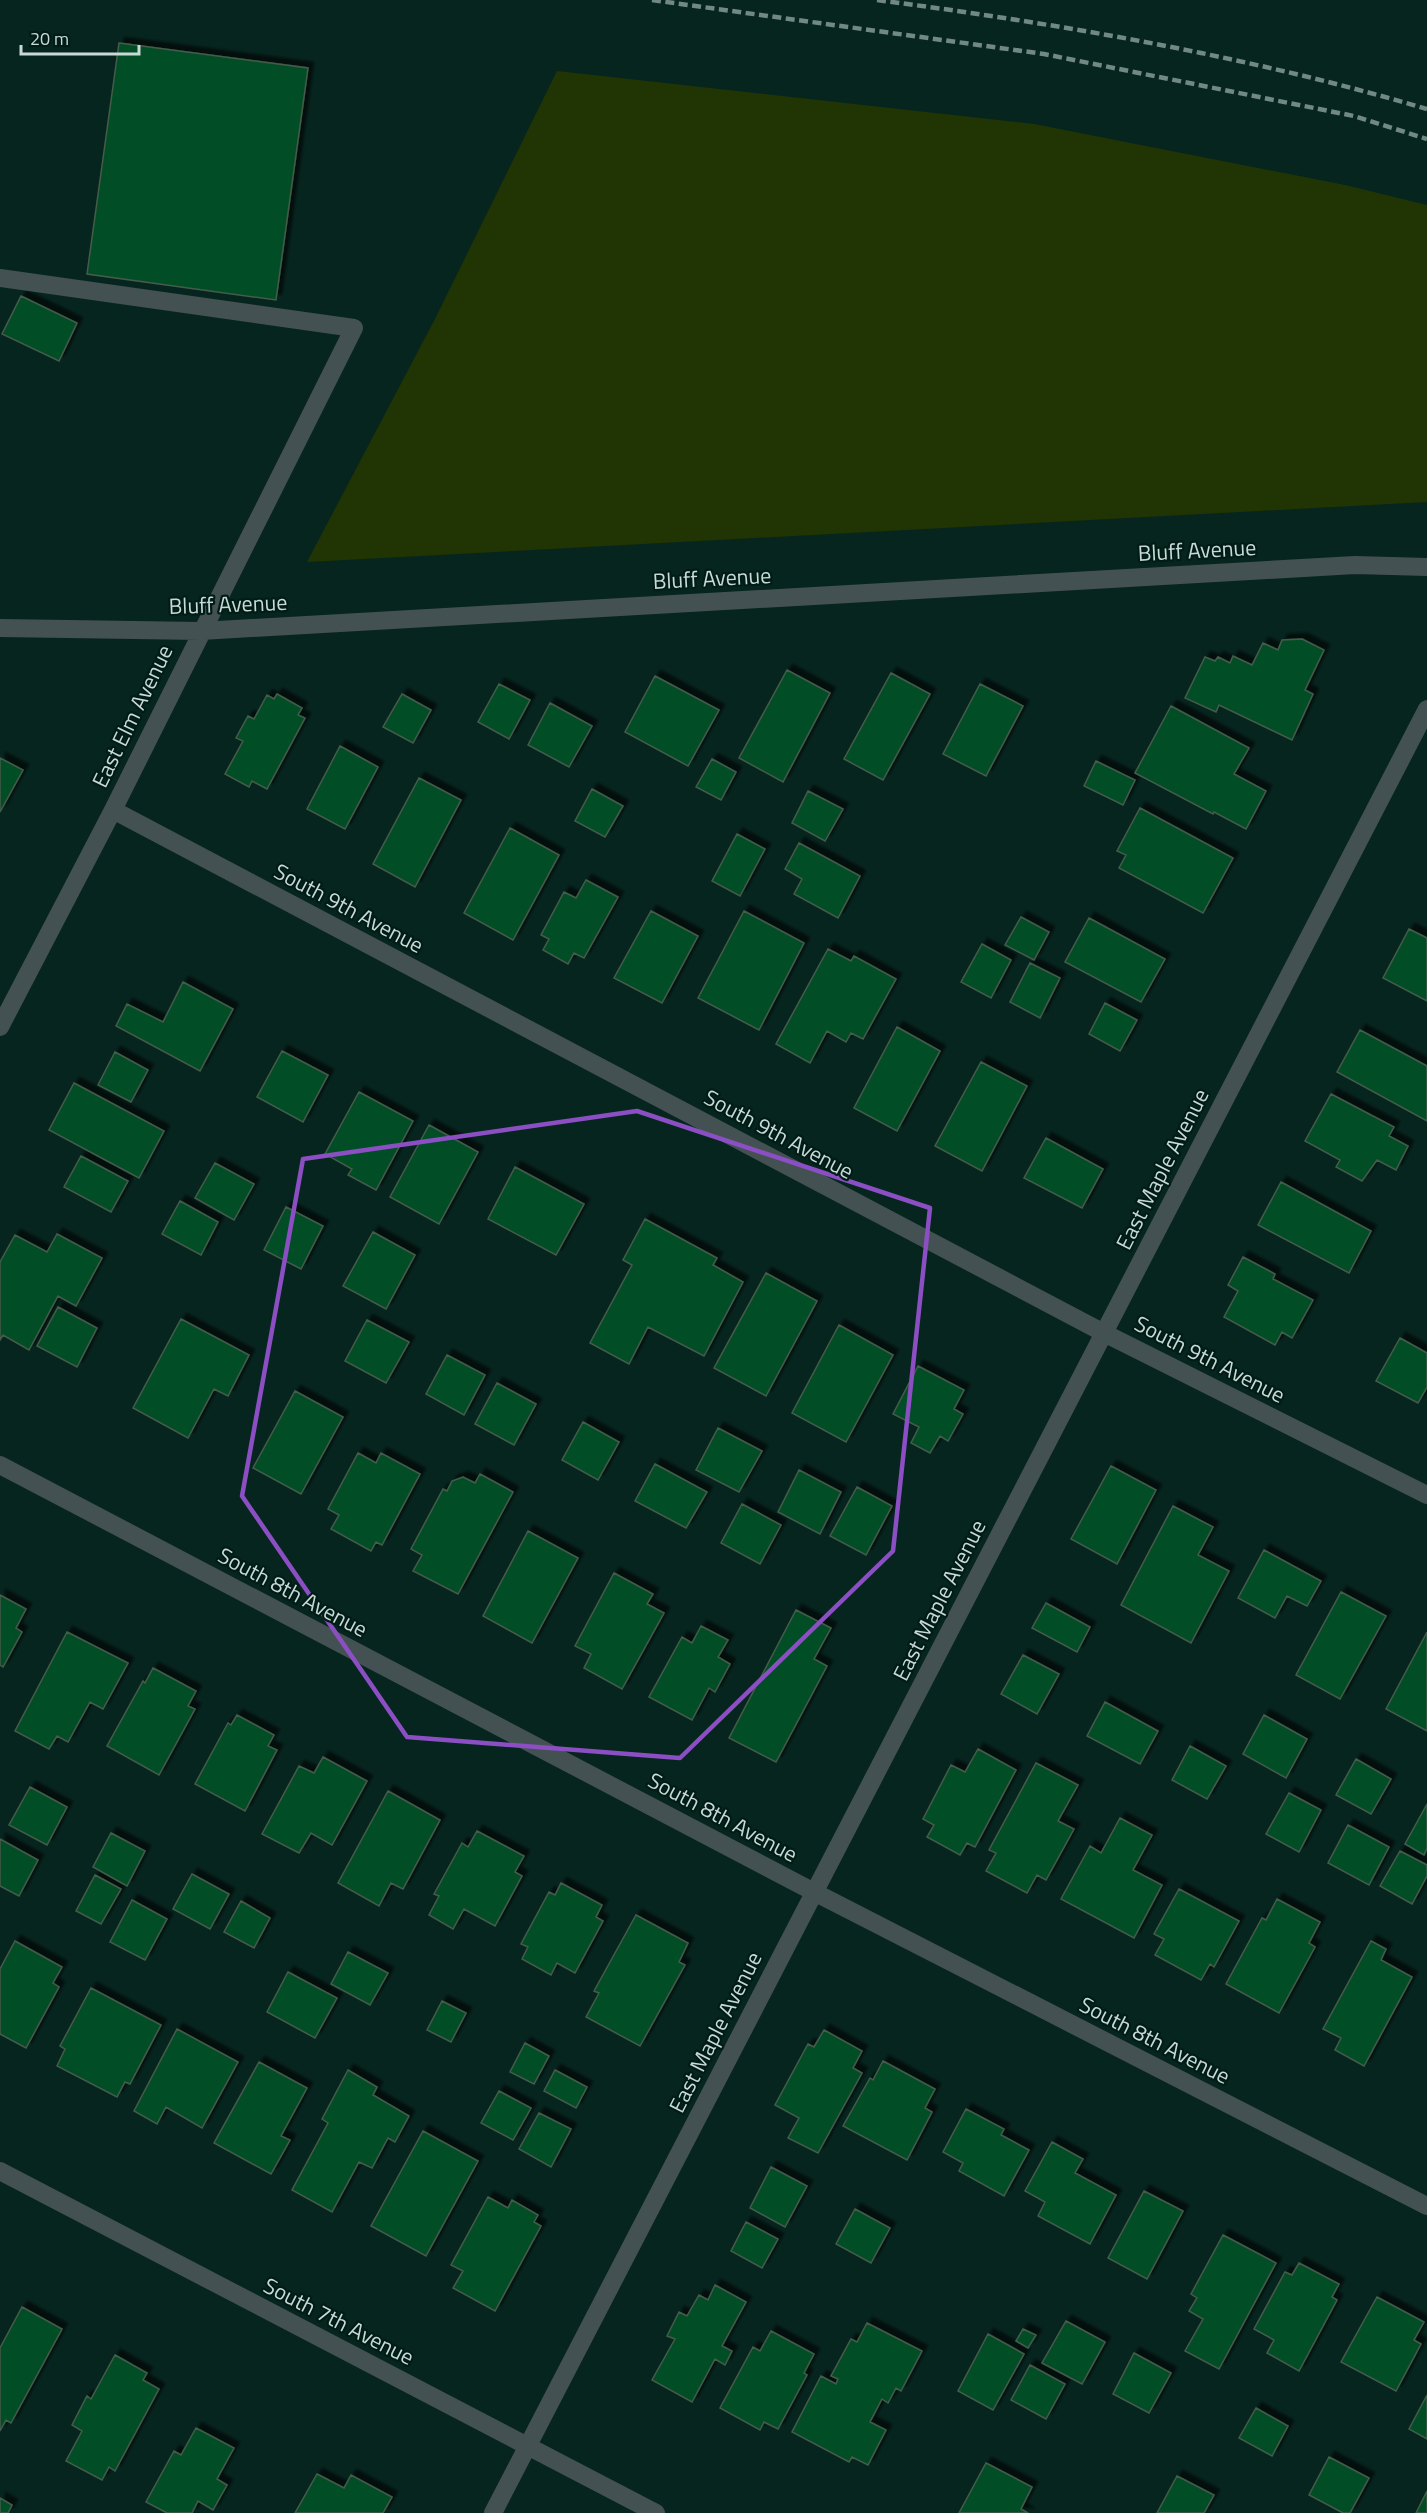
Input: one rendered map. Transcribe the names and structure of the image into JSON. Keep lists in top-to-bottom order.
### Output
{
  "streets": {
    "street": [
      "Bluff Avenue",
      "East Elm Avenue",
      "South 9th Avenue",
      "East Maple Avenue",
      "South 8th Avenue",
      "South 7th Avenue"
    ]
  },
  "crossings": [
    ["Bluff Avenue", "East Elm Avenue"],
    ["East Elm Avenue", "South 9th Avenue"],
    ["South 9th Avenue", "East Maple Avenue"],
    ["East Maple Avenue", "South 8th Avenue"],
    ["East Maple Avenue", "South 7th Avenue"]
  ],
  "scale_bar": "20 m"
}
